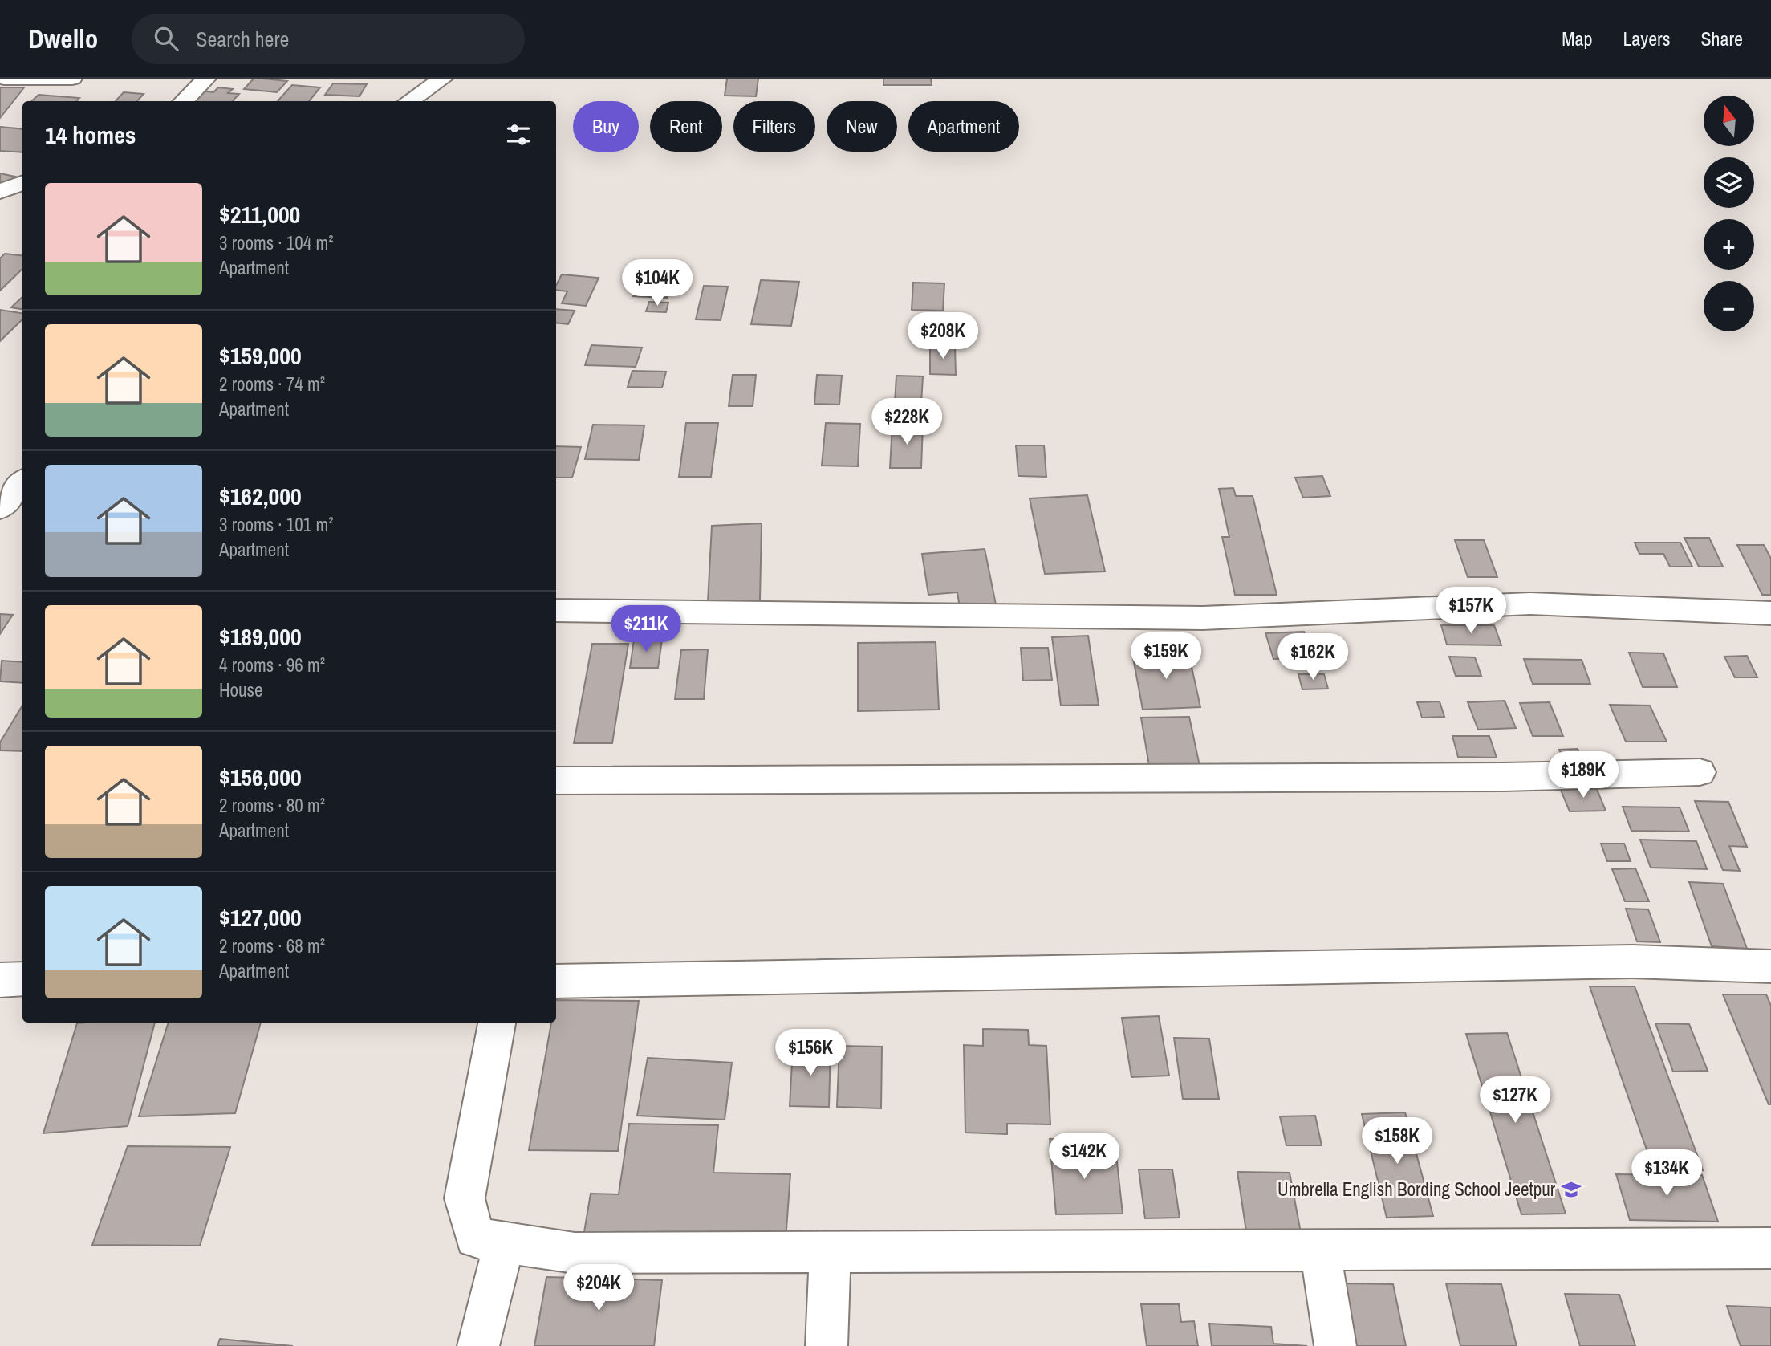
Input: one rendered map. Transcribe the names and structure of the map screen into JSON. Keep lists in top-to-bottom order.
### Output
{
  "places": {
    "school or university": ["Umbrella English Bording School Jeetpur"]
  },
  "north": "top",
  "page": {
    "header": "Dwello",
    "search": "Search here",
    "nav": ["Map", "Layers", "Share"],
    "map_buttons": ["+", "−"],
    "chip": [
      "Buy",
      "Rent",
      "Filters",
      "New",
      "Apartment"
    ],
    "heading": "14 homes",
    "list": [
      {
        "name": "$211,000",
        "note": "3 rooms · 104 m² · Apartment"
      },
      {
        "name": "$159,000",
        "note": "2 rooms · 74 m² · Apartment"
      },
      {
        "name": "$162,000",
        "note": "3 rooms · 101 m² · Apartment"
      },
      {
        "name": "$189,000",
        "note": "4 rooms · 96 m² · House"
      },
      {
        "name": "$156,000",
        "note": "2 rooms · 80 m² · Apartment"
      },
      {
        "name": "$127,000",
        "note": "2 rooms · 68 m² · Apartment"
      }
    ],
    "price": [
      "$104K",
      "$208K",
      "$228K",
      "$157K",
      "$211K",
      "$159K",
      "$162K",
      "$189K",
      "$156K",
      "$127K",
      "$158K",
      "$142K",
      "$134K",
      "$204K"
    ]
  }
}
